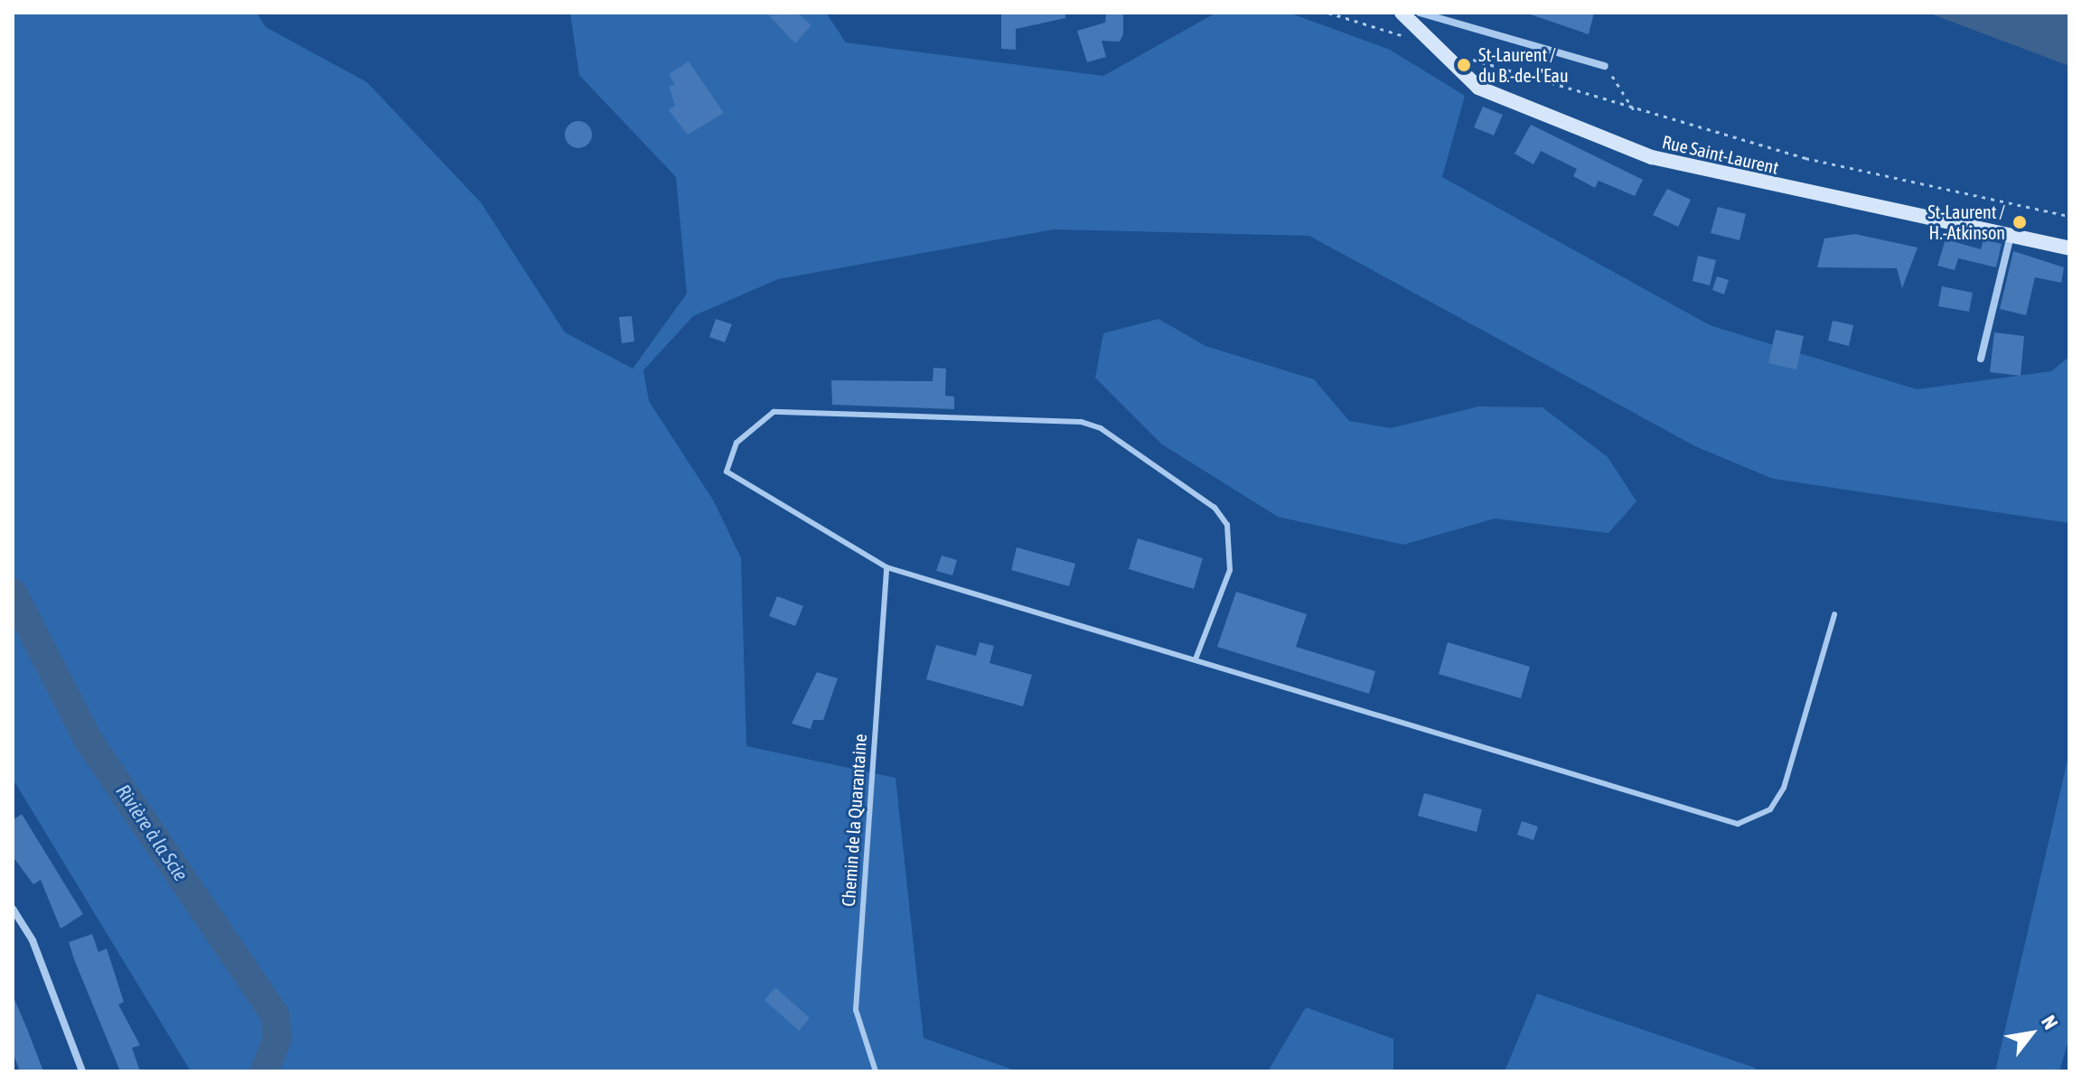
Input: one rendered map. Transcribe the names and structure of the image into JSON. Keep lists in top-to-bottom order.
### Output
{
  "streets": {
    "street": ["Rue Saint-Laurent"],
    "lane": ["Chemin de la Quarantaine"]
  },
  "water": ["Rivière à la Scie"],
  "places": ["St-Laurent / du B.-de-l'Eau", "St-Laurent / H.-Atkinson"],
  "north": "top right"
}
